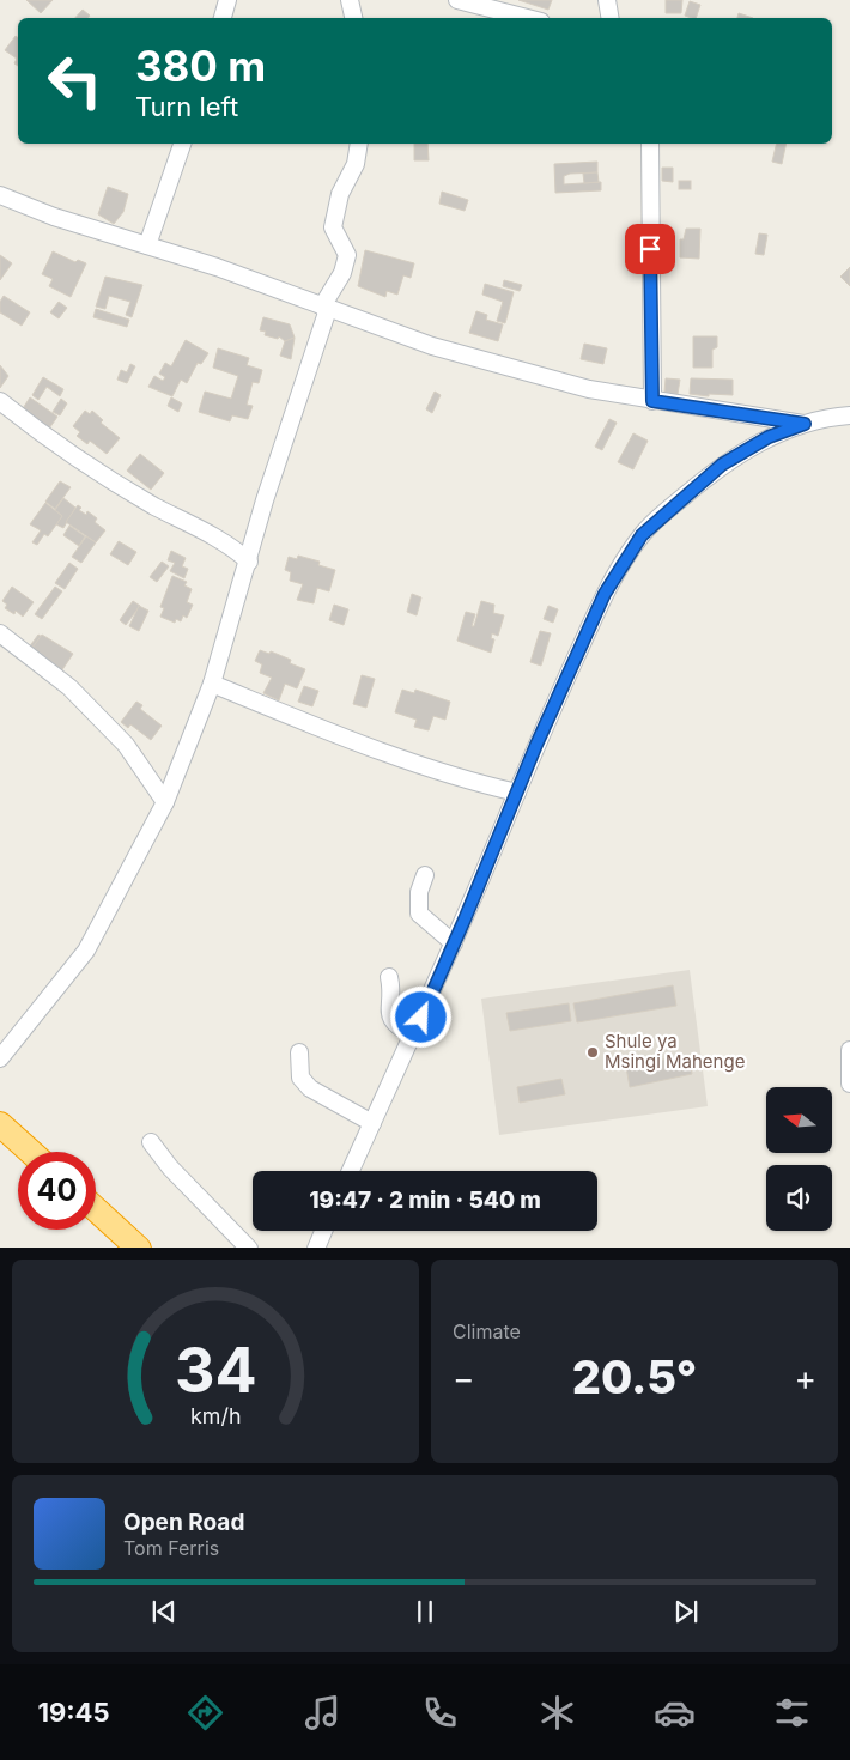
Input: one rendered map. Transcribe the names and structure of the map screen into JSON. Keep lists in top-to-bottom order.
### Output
{
  "places": ["Shule ya Msingi Mahenge"],
  "north": "left",
  "page": {
    "turn": ["380 m", "Turn left"],
    "limit": "40",
    "trip": "19:47 · 2 min · 540 m",
    "tile": "Climate",
    "heat": ["−", "20.5°", "+"],
    "song": ["Open Road", "Tom Ferris"],
    "tabs": "19:45",
    "gauge": ["34", "km/h"]
  }
}
